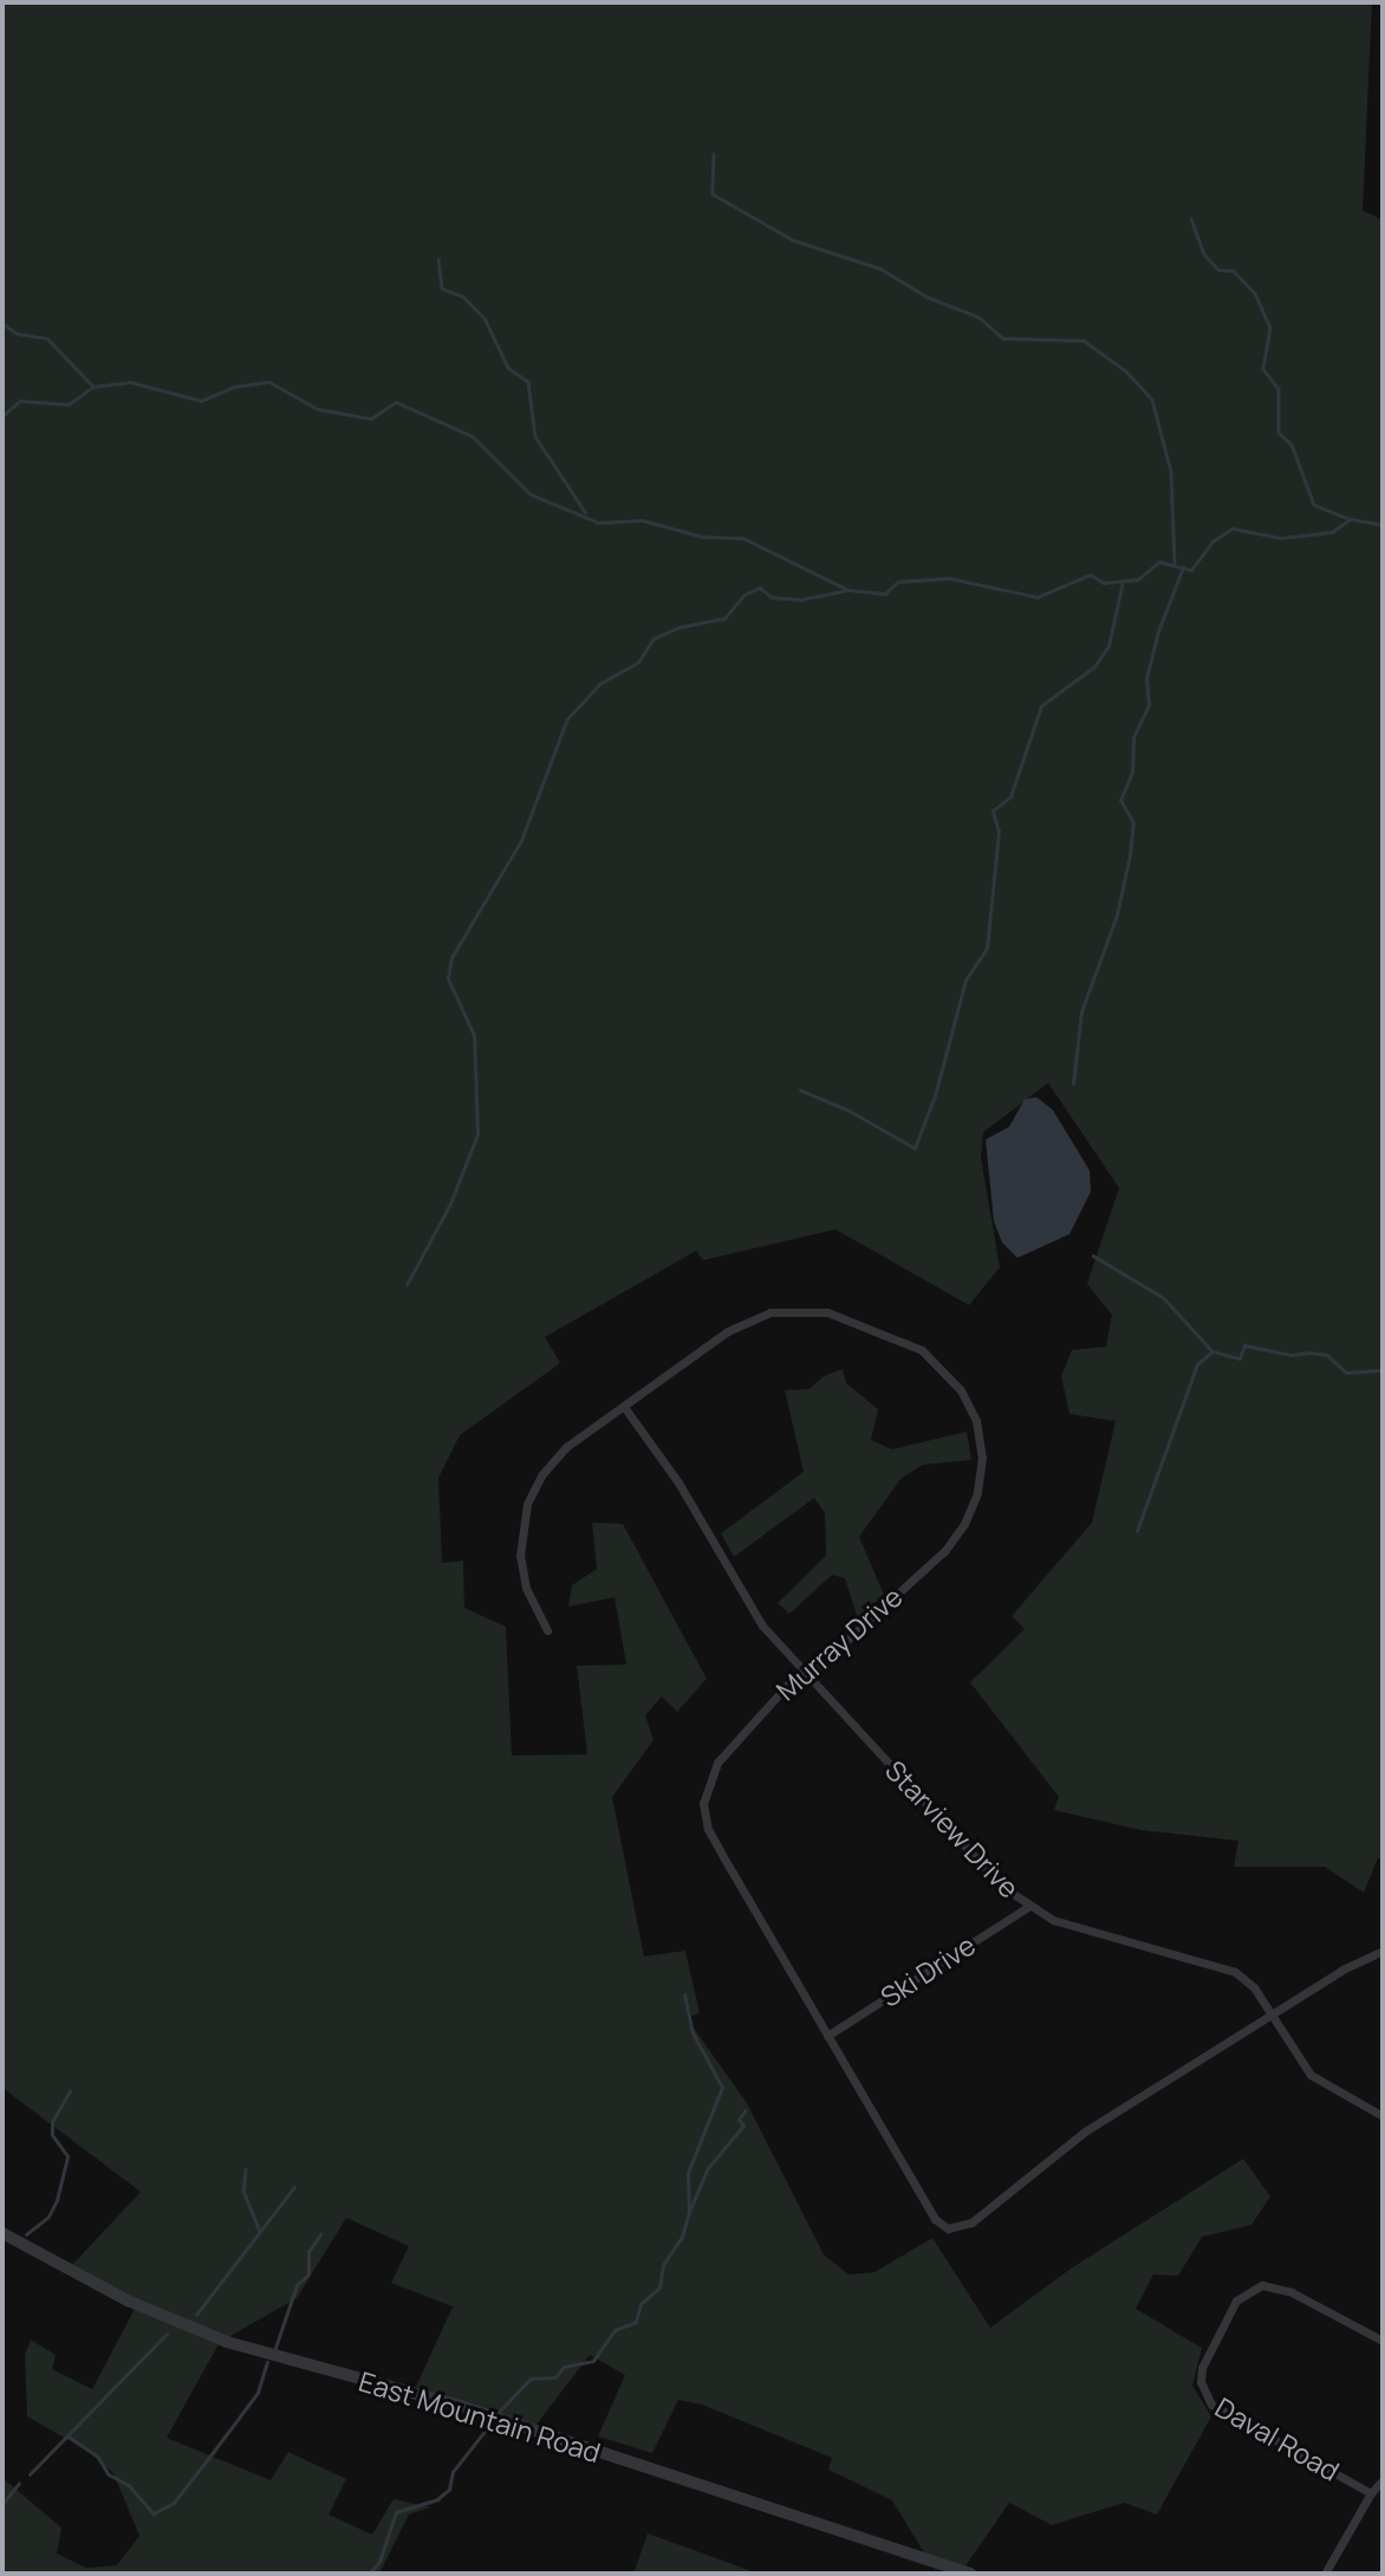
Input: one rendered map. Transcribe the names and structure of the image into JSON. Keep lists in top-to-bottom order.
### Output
{
  "streets": {
    "street": [
      "Murray Drive",
      "Starview Drive",
      "Ski Drive",
      "East Mountain Road",
      "Daval Road"
    ]
  },
  "crossings": [
    ["Murray Drive", "Starview Drive"],
    ["Murray Drive", "Ski Drive"],
    ["Starview Drive", "Ski Drive"]
  ]
}
